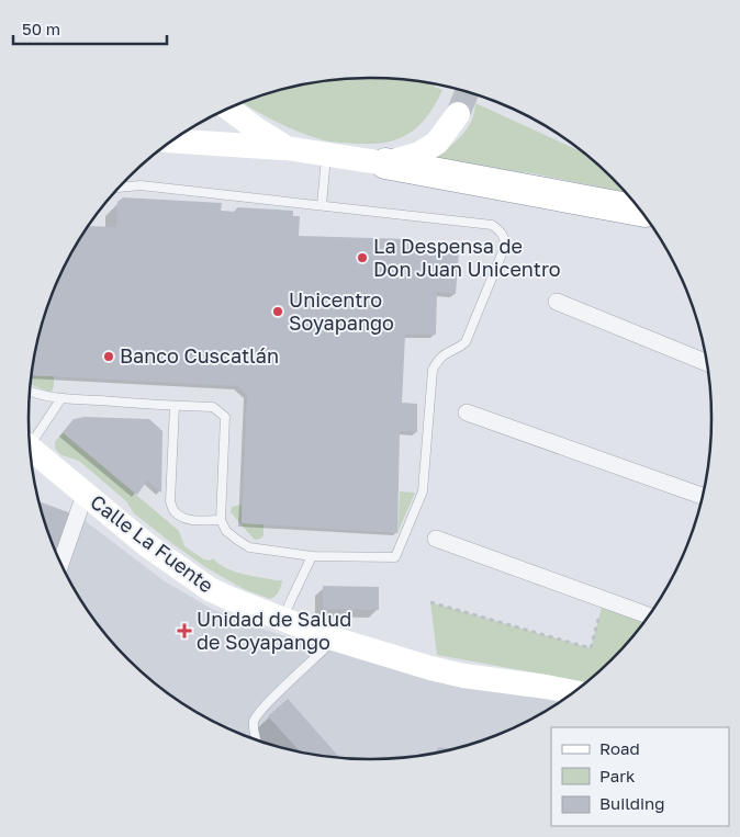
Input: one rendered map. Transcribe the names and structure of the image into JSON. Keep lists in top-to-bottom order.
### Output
{
  "streets": {
    "street": ["Calle La Fuente"]
  },
  "places": {
    "other": ["La Despensa de Don Juan Unicentro", "Unicentro Soyapango", "Banco Cuscatlán"],
    "health": ["Unidad de Salud de Soyapango"]
  },
  "legend": ["Road", "Park", "Building"],
  "scale_bar": "50 m"
}
